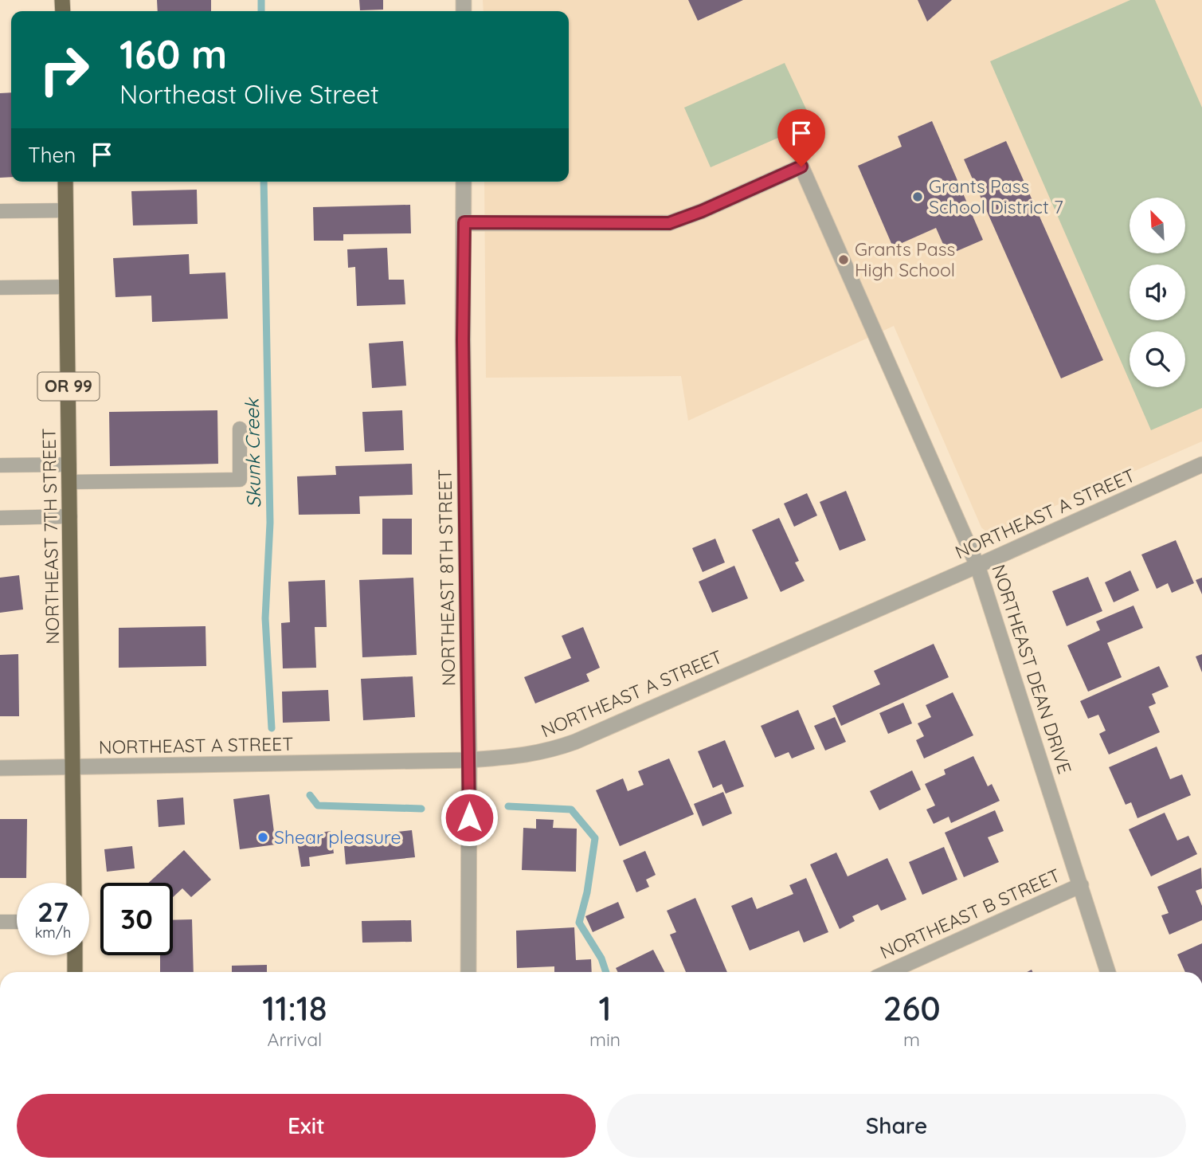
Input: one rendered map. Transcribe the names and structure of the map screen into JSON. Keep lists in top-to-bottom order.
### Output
{
  "streets": {
    "highway": ["OR 99", "NORTHEAST 7TH STREET"],
    "street": [
      "NORTHEAST A STREET",
      "NORTHEAST 8TH STREET",
      "NORTHEAST DEAN DRIVE",
      "NORTHEAST B STREET"
    ]
  },
  "crossings": [
    ["NORTHEAST A STREET", "NORTHEAST 7TH STREET"],
    ["NORTHEAST A STREET", "NORTHEAST 8TH STREET"],
    ["NORTHEAST A STREET", "NORTHEAST DEAN DRIVE"],
    ["NORTHEAST 8TH STREET", "NORTHEAST DEAN DRIVE"],
    ["NORTHEAST DEAN DRIVE", "NORTHEAST B STREET"]
  ],
  "water": ["Skunk Creek"],
  "places": ["Grants Pass School District 7", "Grants Pass High School", "Shear pleasure"],
  "north": "top left",
  "page": {
    "turn": ["160 m", "Northeast Olive Street"],
    "then": "Then",
    "speed": "27 km/h",
    "limit": "30",
    "eta": [
      "11:18",
      "Arrival",
      "1",
      "min",
      "260",
      "m"
    ],
    "buttons": ["Exit", "Share"]
  }
}
